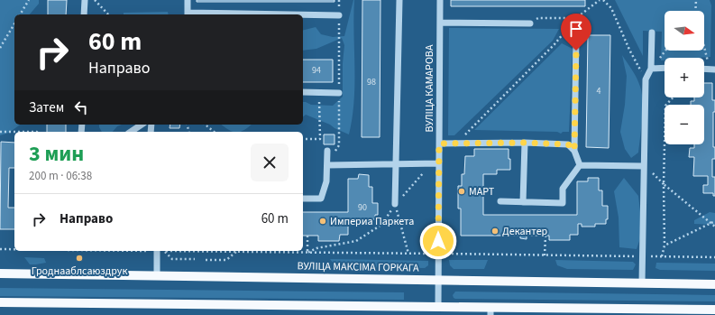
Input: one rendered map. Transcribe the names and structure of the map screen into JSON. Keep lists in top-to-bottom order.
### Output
{
  "streets": {
    "main road": ["ВУЛІЦА МАКСІМА ГОРКАГА"],
    "street": ["ВУЛІЦА КАМАРОВА"]
  },
  "crossings": [
    ["ВУЛІЦА КАМАРОВА", "ВУЛІЦА МАКСІМА ГОРКАГА"]
  ],
  "places": [
    "МАРТ",
    "Империа Паркета",
    "Декантер",
    "Гроднааблсаюздрук"
  ],
  "house_numbers": [
    "94",
    "98",
    "4",
    "90"
  ],
  "north": "right",
  "page": {
    "map_buttons": ["+", "−"],
    "turn": ["60 m", "Направо"],
    "then": "Затем",
    "heading": ["3 мин", "200 m · 06:38"],
    "list": [
      {
        "name": "Направо",
        "value": "60 m"
      }
    ]
  }
}
